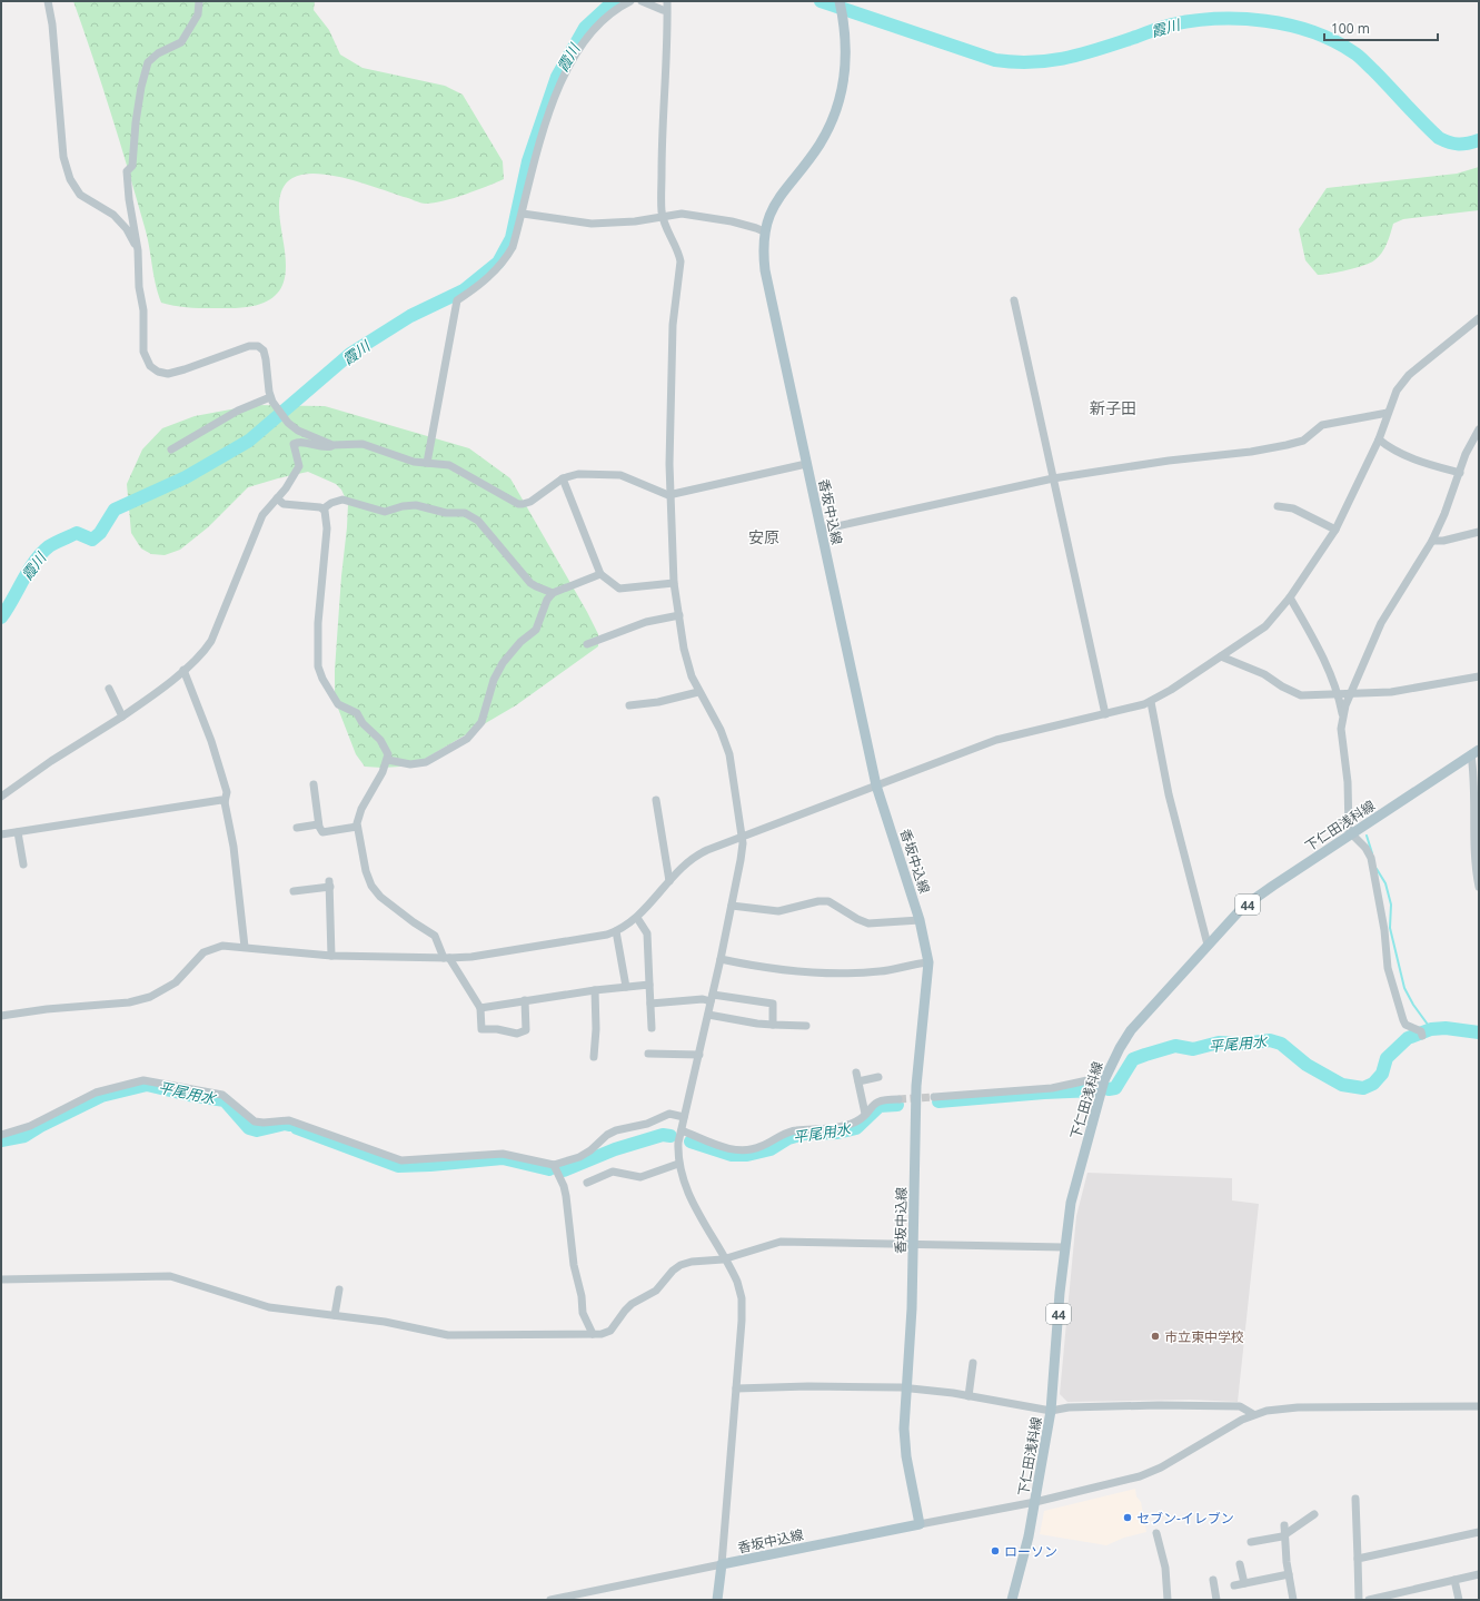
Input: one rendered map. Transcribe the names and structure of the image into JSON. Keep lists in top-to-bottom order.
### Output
{
  "streets": {
    "main road": ["香坂中込線", "下仁田浅科線", "44"]
  },
  "districts": ["新子田", "安原"],
  "water": ["霞川", "平尾用水"],
  "places": ["市立東中学校", "セブン-イレブン", "ローソン"],
  "scale_bar": "100 m"
}
